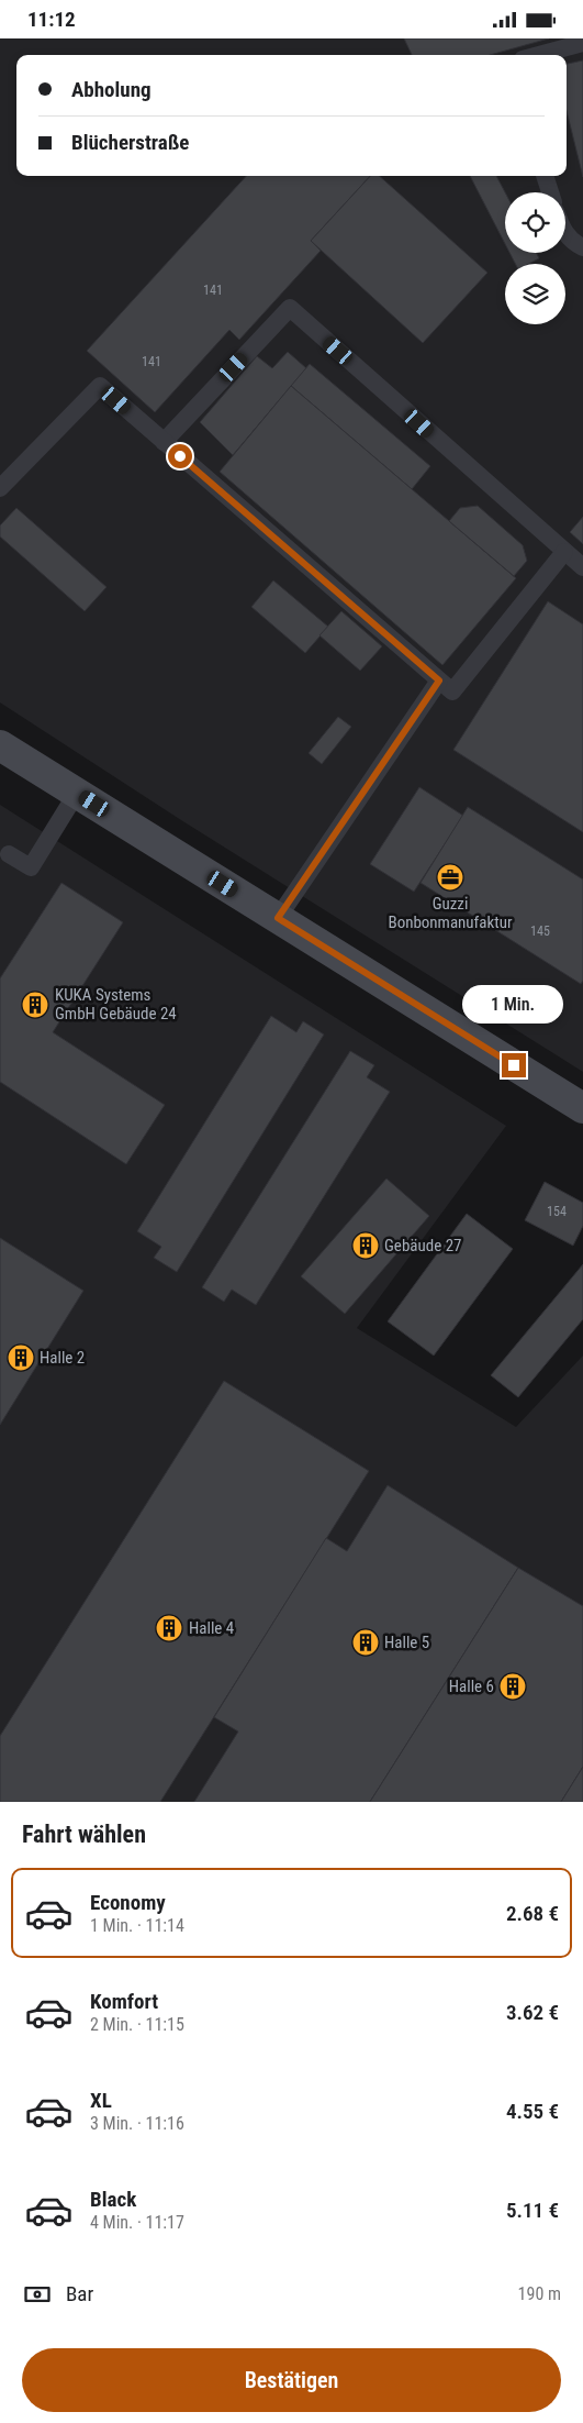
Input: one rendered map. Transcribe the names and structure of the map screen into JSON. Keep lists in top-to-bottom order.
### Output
{
  "places": {
    "office": ["Guzzi Bonbonmanufaktur"],
    "building": [
      "KUKA Systems GmbH Gebäude 24",
      "Gebäude 27",
      "Halle 2",
      "Halle 4",
      "Halle 5",
      "Halle 6"
    ]
  },
  "house_numbers": [
    "141",
    "141",
    "145",
    "154"
  ],
  "page": {
    "status": "11:12",
    "banner": ["Abholung", "Blücherstraße"],
    "bubble": "1 Min.",
    "heading": "Fahrt wählen",
    "list": [
      {
        "name": "Economy",
        "note": "1 Min. · 11:14",
        "value": "2.68 €"
      },
      {
        "name": "Komfort",
        "note": "2 Min. · 11:15",
        "value": "3.62 €"
      },
      {
        "name": "XL",
        "note": "3 Min. · 11:16",
        "value": "4.55 €"
      },
      {
        "name": "Black",
        "note": "4 Min. · 11:17",
        "value": "5.11 €"
      }
    ],
    "pay": ["Bar", "190 m"],
    "buttons": "Bestätigen"
  }
}
